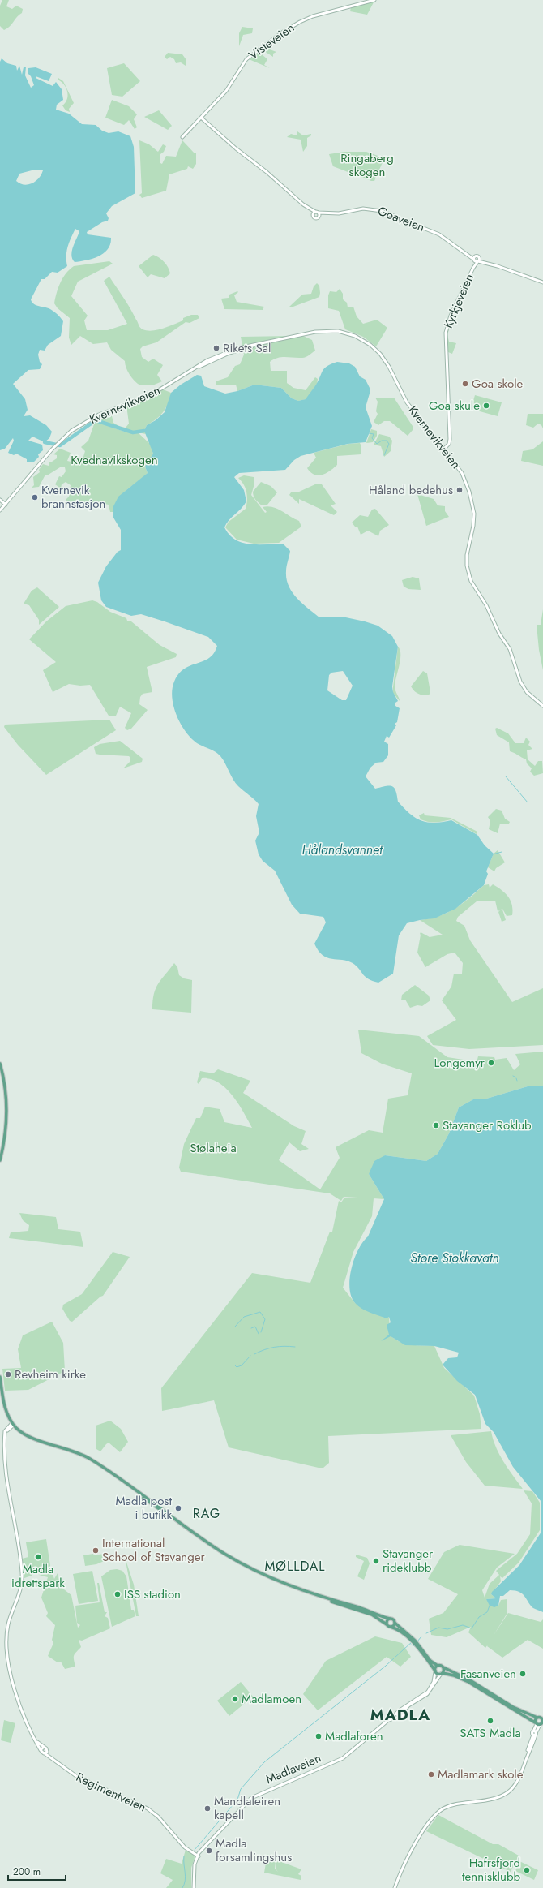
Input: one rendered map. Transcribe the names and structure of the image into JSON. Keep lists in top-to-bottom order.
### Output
{
  "streets": {
    "main road": [
      "Visteveien",
      "Goaveien",
      "Kyrkjeveien",
      "Kvernevikveien",
      "Madlaveien",
      "Regimentveien"
    ]
  },
  "crossings": [
    ["Goaveien", "Kyrkjeveien"],
    ["Kyrkjeveien", "Kvernevikveien"],
    ["Madlaveien", "Regimentveien"]
  ],
  "districts": ["RAG", "MØLLDAL", "MADLA"],
  "water": ["Hålandsvannet", "Store Stokkavatn"],
  "parks": ["Ringaberg skogen", "Kvednavikskogen", "Stølaheia"],
  "places": [
    "Rikets Sal",
    "Goa skole",
    "Goa skule",
    "Håland bedehus",
    "Kvernevik brannstasjon",
    "Longemyr",
    "Stavanger Roklub",
    "Revheim kirke",
    "Madla post i butikk",
    "International School of Stavanger",
    "Madla idrettspark",
    "Stavanger rideklubb",
    "ISS stadion",
    "Fasanveien",
    "Madlamoen",
    "SATS Madla",
    "Madlaforen",
    "Madlamark skole",
    "Mandlaleiren kapell",
    "Madla forsamlingshus",
    "Hafrsfjord tennisklubb"
  ],
  "scale_bar": "200 m"
}
